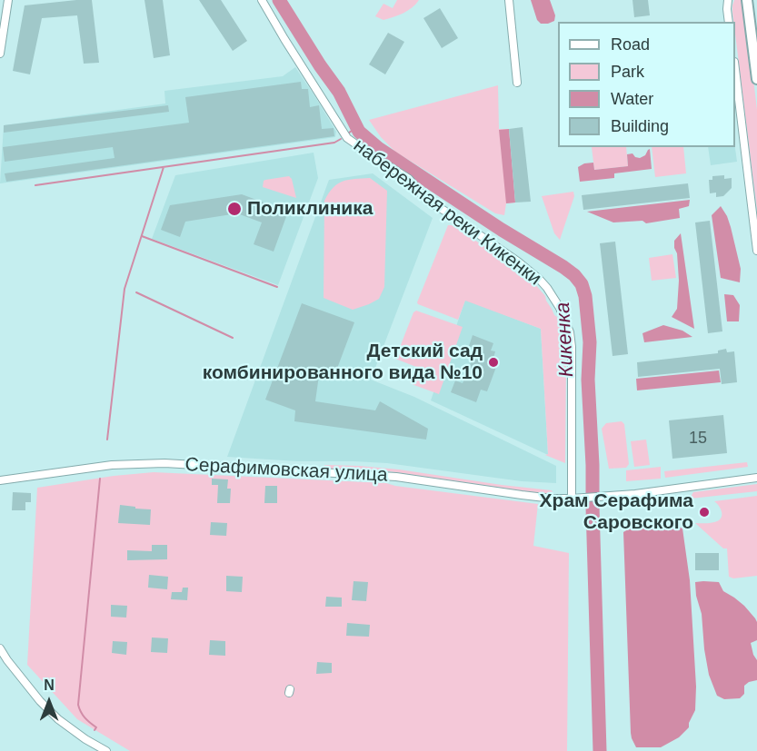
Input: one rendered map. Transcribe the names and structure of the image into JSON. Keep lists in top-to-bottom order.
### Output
{
  "streets": {
    "street": ["набережная реки Кикенки", "Серафимовская улица"]
  },
  "crossings": [
    ["набережная реки Кикенки", "Серафимовская улица"]
  ],
  "water": ["Кикенка"],
  "places": ["Поликлиника", "Детский сад комбинированного вида №10", "Храм Серафима Саровского"],
  "house_numbers": ["15"],
  "legend": [
    "Road",
    "Park",
    "Water",
    "Building"
  ],
  "north": "top"
}
